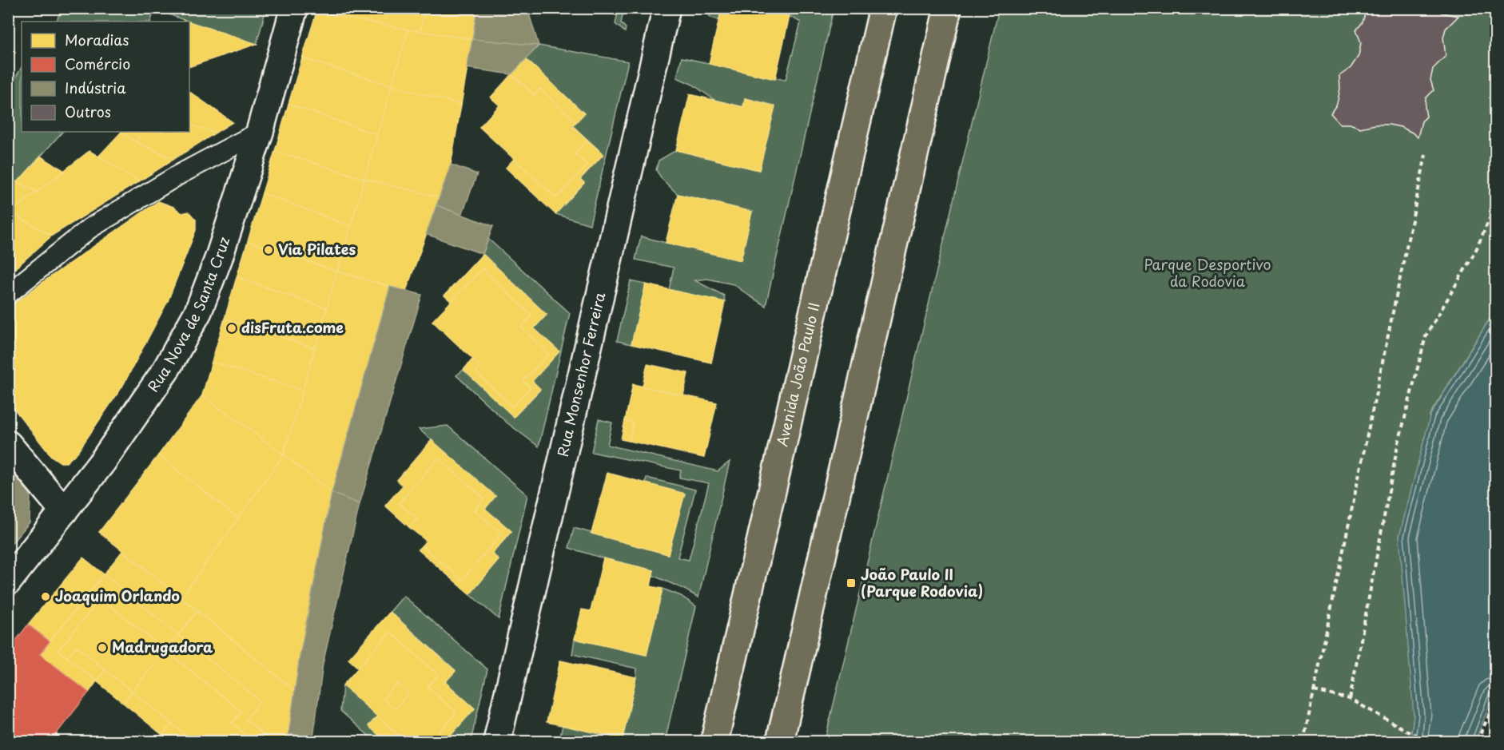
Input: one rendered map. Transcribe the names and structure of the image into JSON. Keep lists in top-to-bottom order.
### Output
{
  "streets": {
    "main road": ["Avenida João Paulo II"],
    "street": ["Rua Nova de Santa Cruz", "Rua Monsenhor Ferreira"]
  },
  "parks": ["Parque Desportivo da Rodovia"],
  "places": {
    "other": [
      "Via Pilates",
      "disFruta.come",
      "Joaquim Orlando",
      "Madrugadora"
    ],
    "transit": ["João Paulo II (Parque Rodovia)"]
  },
  "legend": [
    "Moradias",
    "Comércio",
    "Indústria",
    "Outros"
  ]
}
